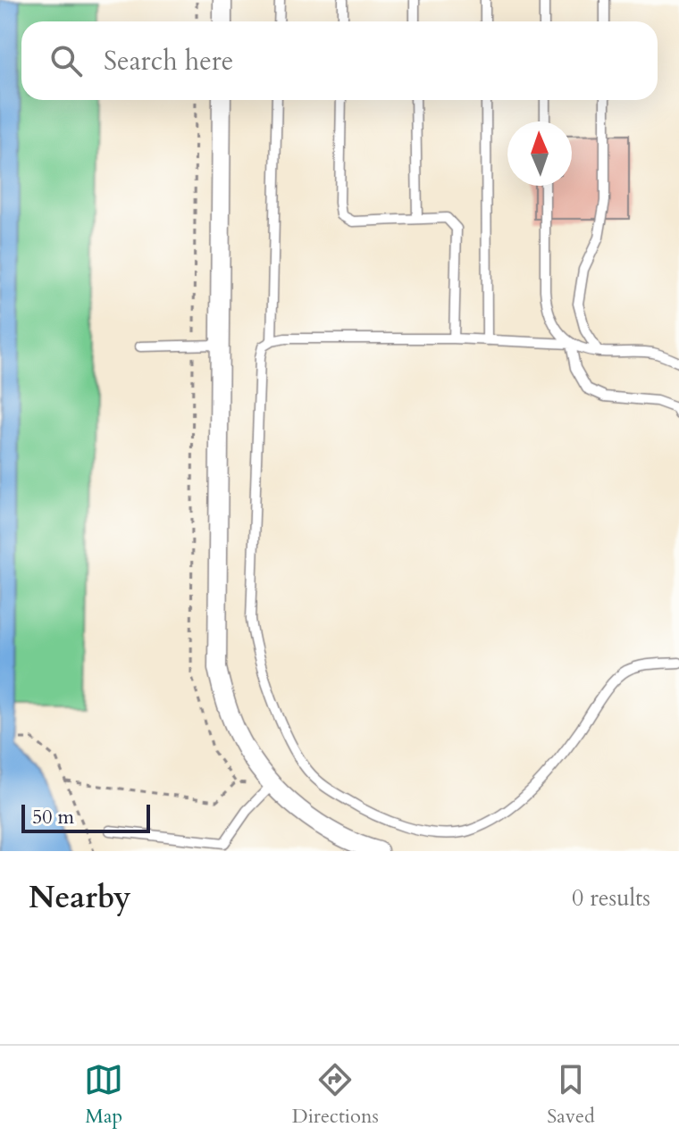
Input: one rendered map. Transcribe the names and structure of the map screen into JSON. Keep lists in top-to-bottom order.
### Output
{
  "scale_bar": "50 m",
  "north": "top",
  "page": {
    "search": "Search here",
    "scale": "50 m",
    "heading": ["Nearby", "0 results"],
    "nav": ["Map", "Directions", "Saved"]
  }
}
